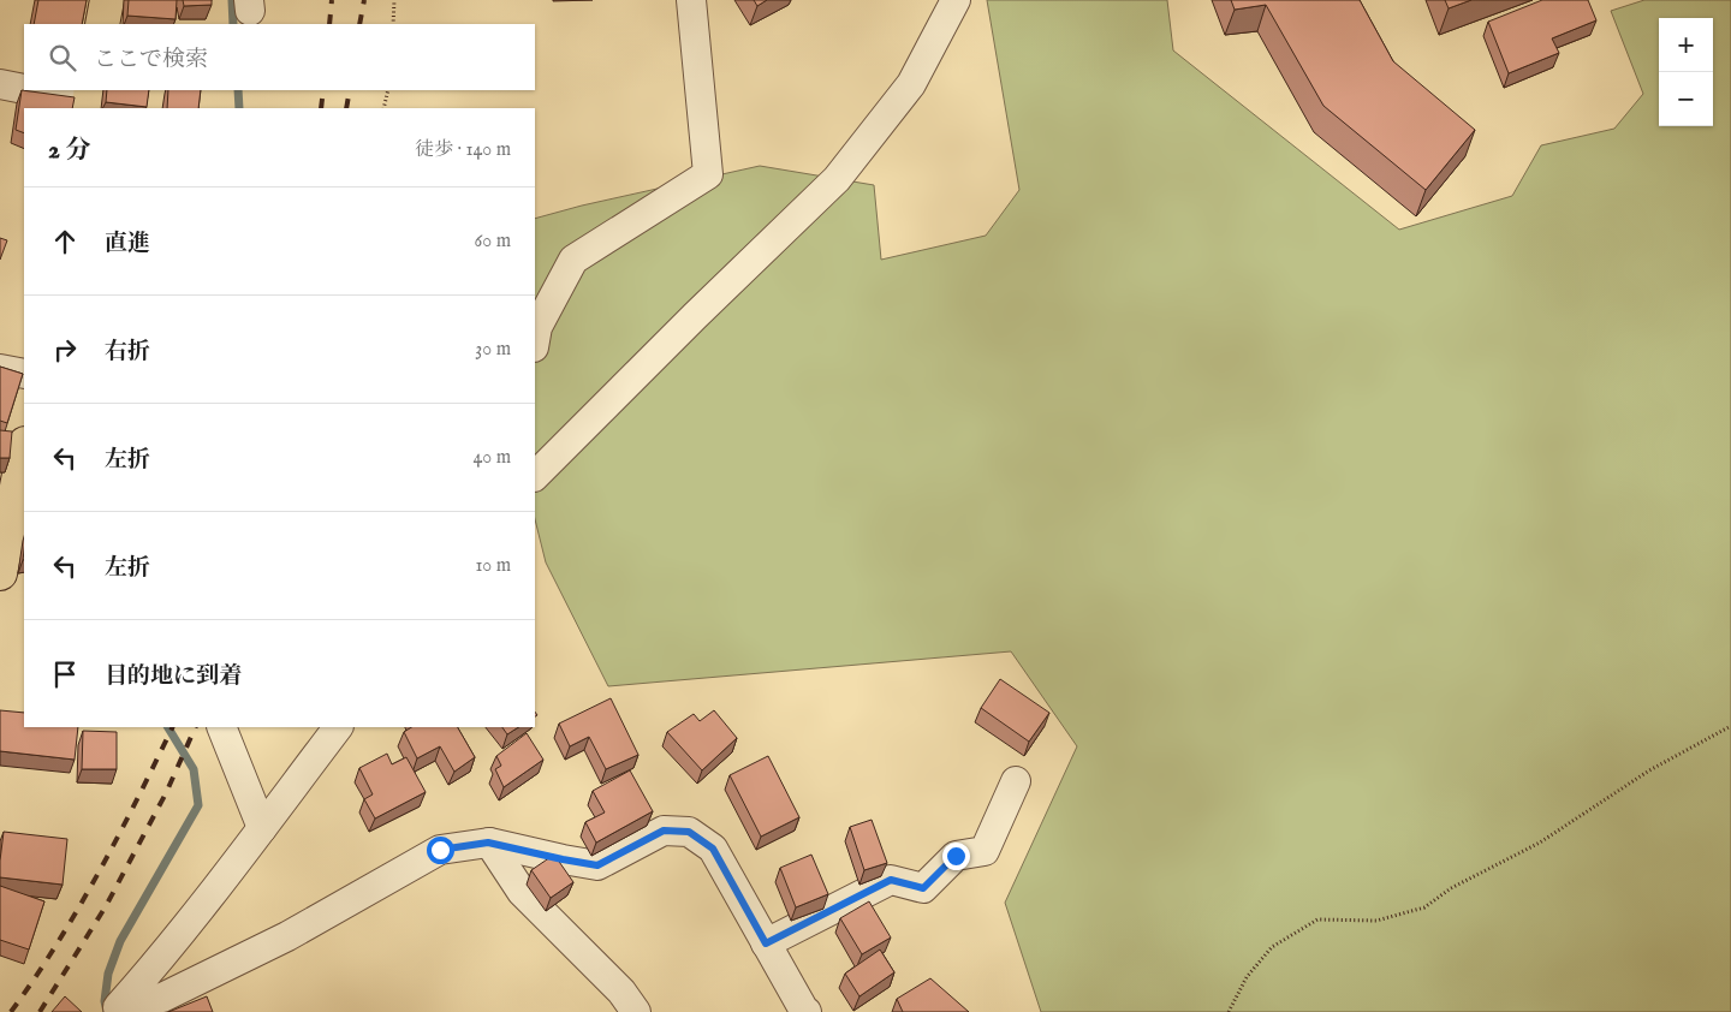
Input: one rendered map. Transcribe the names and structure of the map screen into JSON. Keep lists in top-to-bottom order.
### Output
{
  "page": {
    "map_buttons": ["+", "−"],
    "search": "ここで検索",
    "heading": ["2 分", "徒歩 · 140 m"],
    "list": [
      ["直進", "60 m"],
      ["右折", "30 m"],
      ["左折", "40 m"],
      ["左折", "10 m"],
      "目的地に到着"
    ]
  }
}
